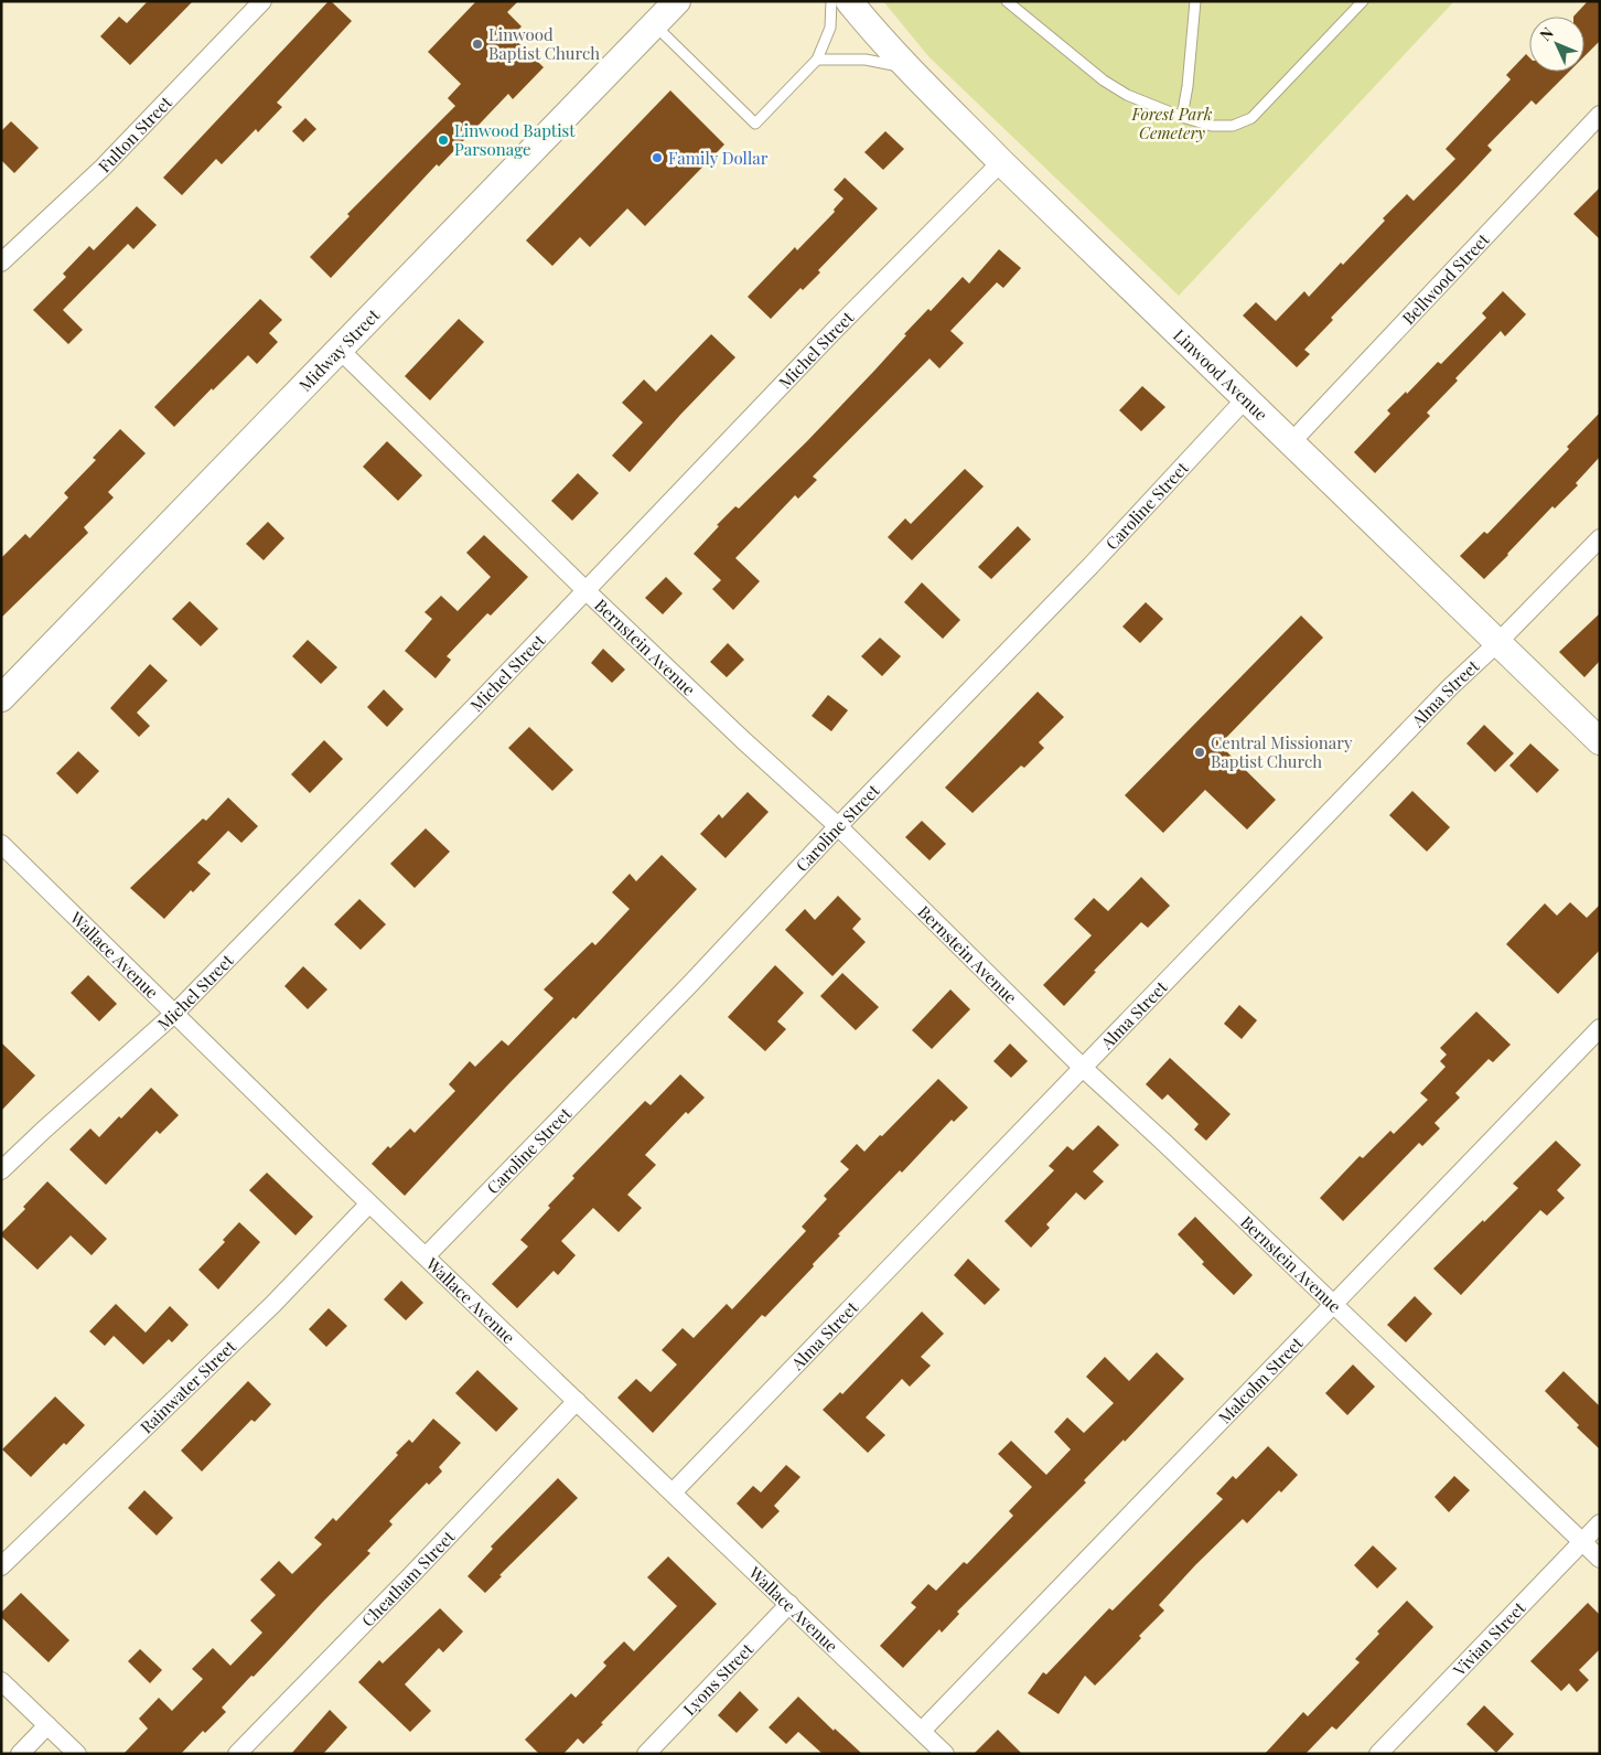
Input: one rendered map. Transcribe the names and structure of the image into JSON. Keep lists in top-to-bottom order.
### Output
{
  "streets": {
    "main road": ["Midway Street", "Linwood Avenue"],
    "street": [
      "Fulton Street",
      "Bellwood Street",
      "Michel Street",
      "Caroline Street",
      "Bernstein Avenue",
      "Alma Street",
      "Wallace Avenue",
      "Malcolm Street",
      "Rainwater Street",
      "Cheatham Street",
      "Vivian Street",
      "Lyons Street"
    ]
  },
  "crossings": [
    ["Bellwood Street", "Linwood Avenue"],
    ["Midway Street", "Bernstein Avenue"],
    ["Michel Street", "Linwood Avenue"],
    ["Michel Street", "Bernstein Avenue"],
    ["Michel Street", "Wallace Avenue"],
    ["Linwood Avenue", "Caroline Street"],
    ["Linwood Avenue", "Alma Street"],
    ["Caroline Street", "Bernstein Avenue"],
    ["Caroline Street", "Wallace Avenue"],
    ["Bernstein Avenue", "Alma Street"],
    ["Bernstein Avenue", "Malcolm Street"],
    ["Bernstein Avenue", "Vivian Street"],
    ["Alma Street", "Wallace Avenue"],
    ["Wallace Avenue", "Malcolm Street"],
    ["Wallace Avenue", "Rainwater Street"],
    ["Wallace Avenue", "Cheatham Street"],
    ["Wallace Avenue", "Lyons Street"]
  ],
  "parks": ["Forest Park Cemetery"],
  "places": [
    "Linwood Baptist Church",
    "Linwood Baptist Parsonage",
    "Family Dollar",
    "Central Missionary Baptist Church"
  ],
  "north": "top left"
}
